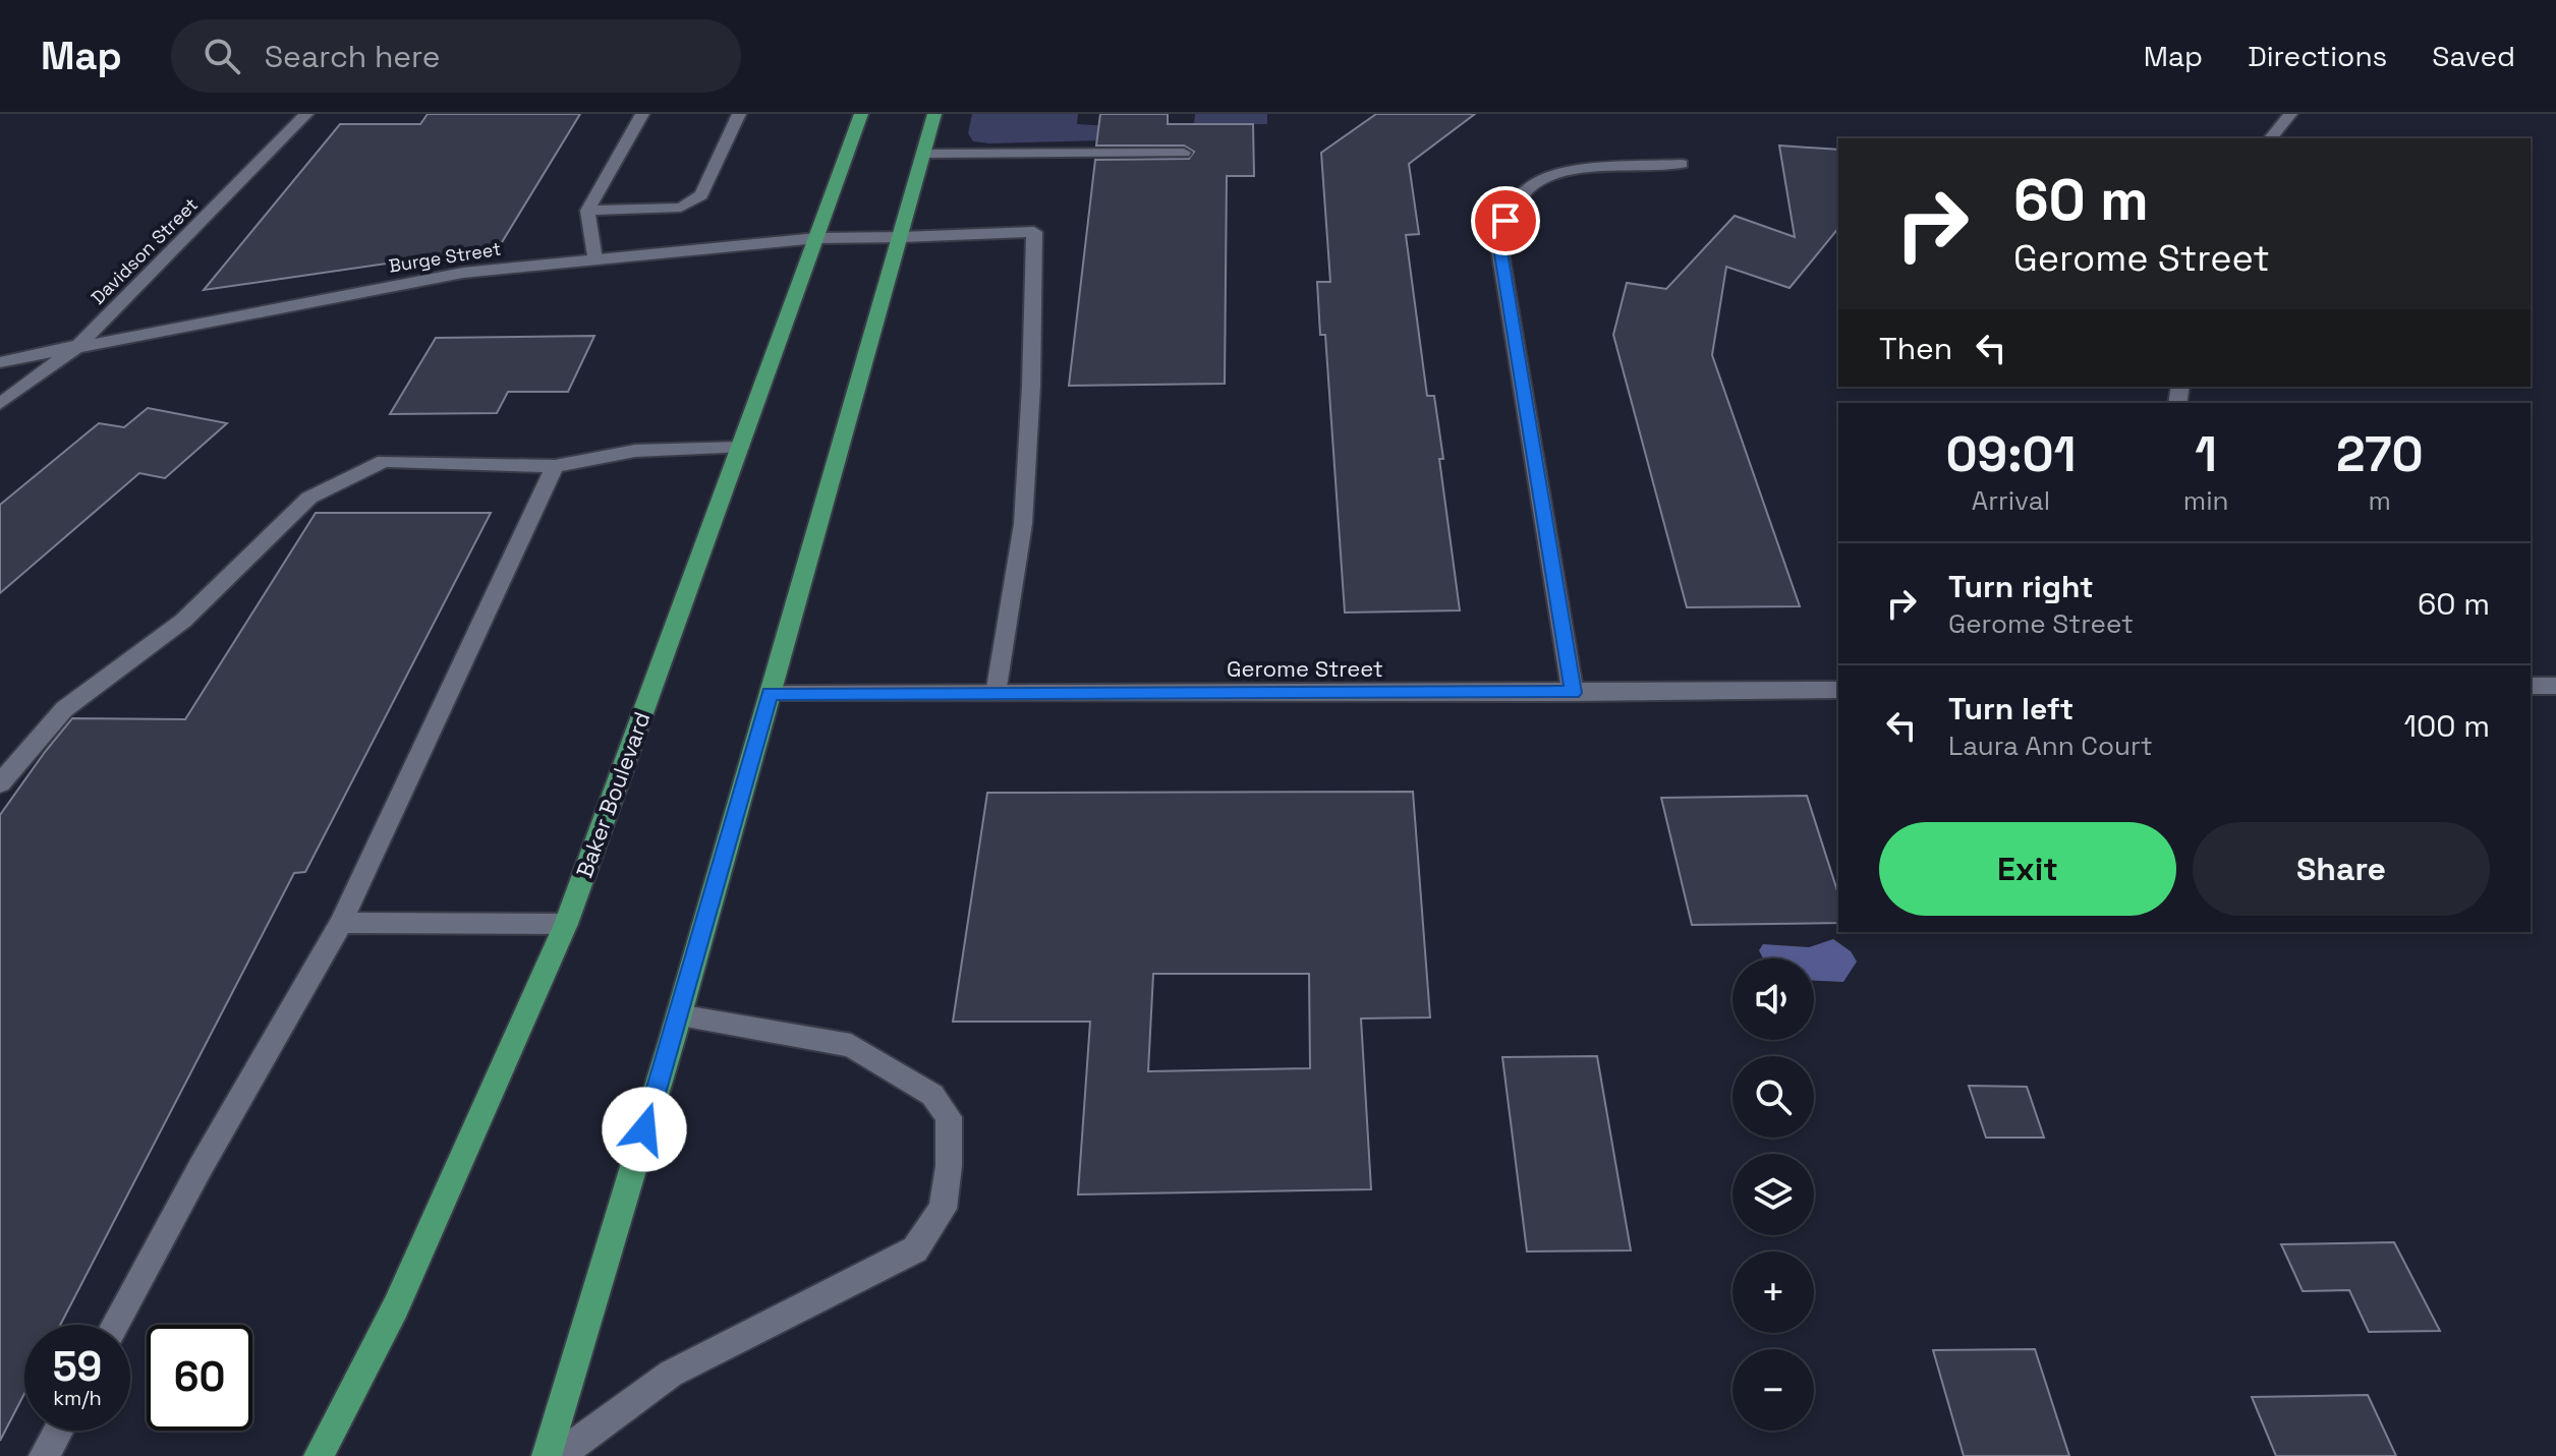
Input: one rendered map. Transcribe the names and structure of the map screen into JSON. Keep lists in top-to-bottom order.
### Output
{
  "streets": {
    "main road": ["Baker Boulevard"],
    "street": ["Davidson Street", "Burge Street", "Gerome Street"]
  },
  "crossings": [
    ["Davidson Street", "Burge Street"],
    ["Burge Street", "Gerome Street"],
    ["Burge Street", "Baker Boulevard"]
  ],
  "page": {
    "header": "Map",
    "search": "Search here",
    "nav": ["Map", "Directions", "Saved"],
    "turn": ["60 m", "Gerome Street"],
    "then": "Then",
    "eta": [
      "09:01",
      "Arrival",
      "1",
      "min",
      "270",
      "m"
    ],
    "list": [
      {
        "name": "Turn right",
        "note": "Gerome Street",
        "value": "60 m"
      },
      {
        "name": "Turn left",
        "note": "Laura Ann Court",
        "value": "100 m"
      }
    ],
    "buttons": ["Exit", "Share"],
    "map_buttons": ["+", "−"],
    "speed": "59 km/h",
    "limit": "60"
  }
}
